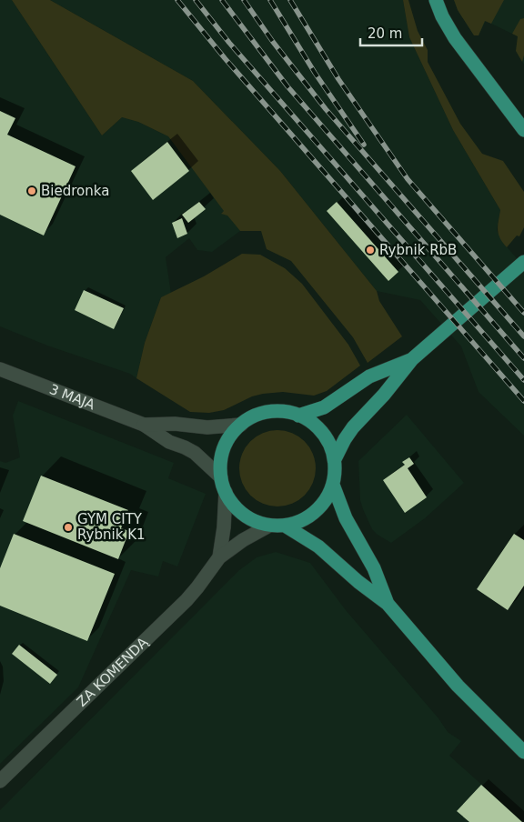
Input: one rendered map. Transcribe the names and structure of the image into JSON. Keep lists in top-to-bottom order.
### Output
{
  "streets": {
    "street": ["3 MAJA", "ZA KOMENDĄ"]
  },
  "crossings": [
    ["3 MAJA", "ZA KOMENDĄ"]
  ],
  "places": ["Biedronka", "Rybnik RbB", "GYM CITY Rybnik K1"],
  "scale_bar": "20 m"
}
